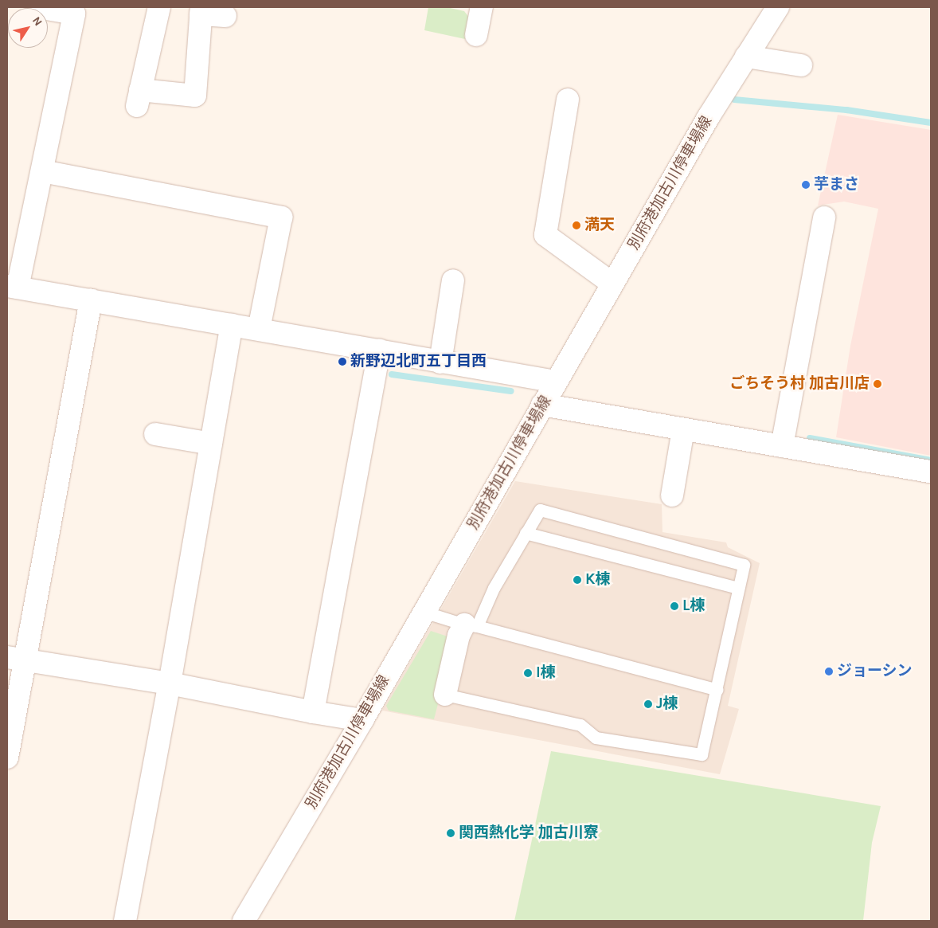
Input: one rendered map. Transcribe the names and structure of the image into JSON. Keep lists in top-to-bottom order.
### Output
{
  "streets": {
    "street": ["別府港加古川停車場線"]
  },
  "places": [
    "芋まさ",
    "満天",
    "新野辺北町五丁目西",
    "ごちそう村 加古川店",
    "K棟",
    "L棟",
    "ジョーシン",
    "I棟",
    "J棟",
    "関西熱化学 加古川寮"
  ],
  "north": "top right"
}
